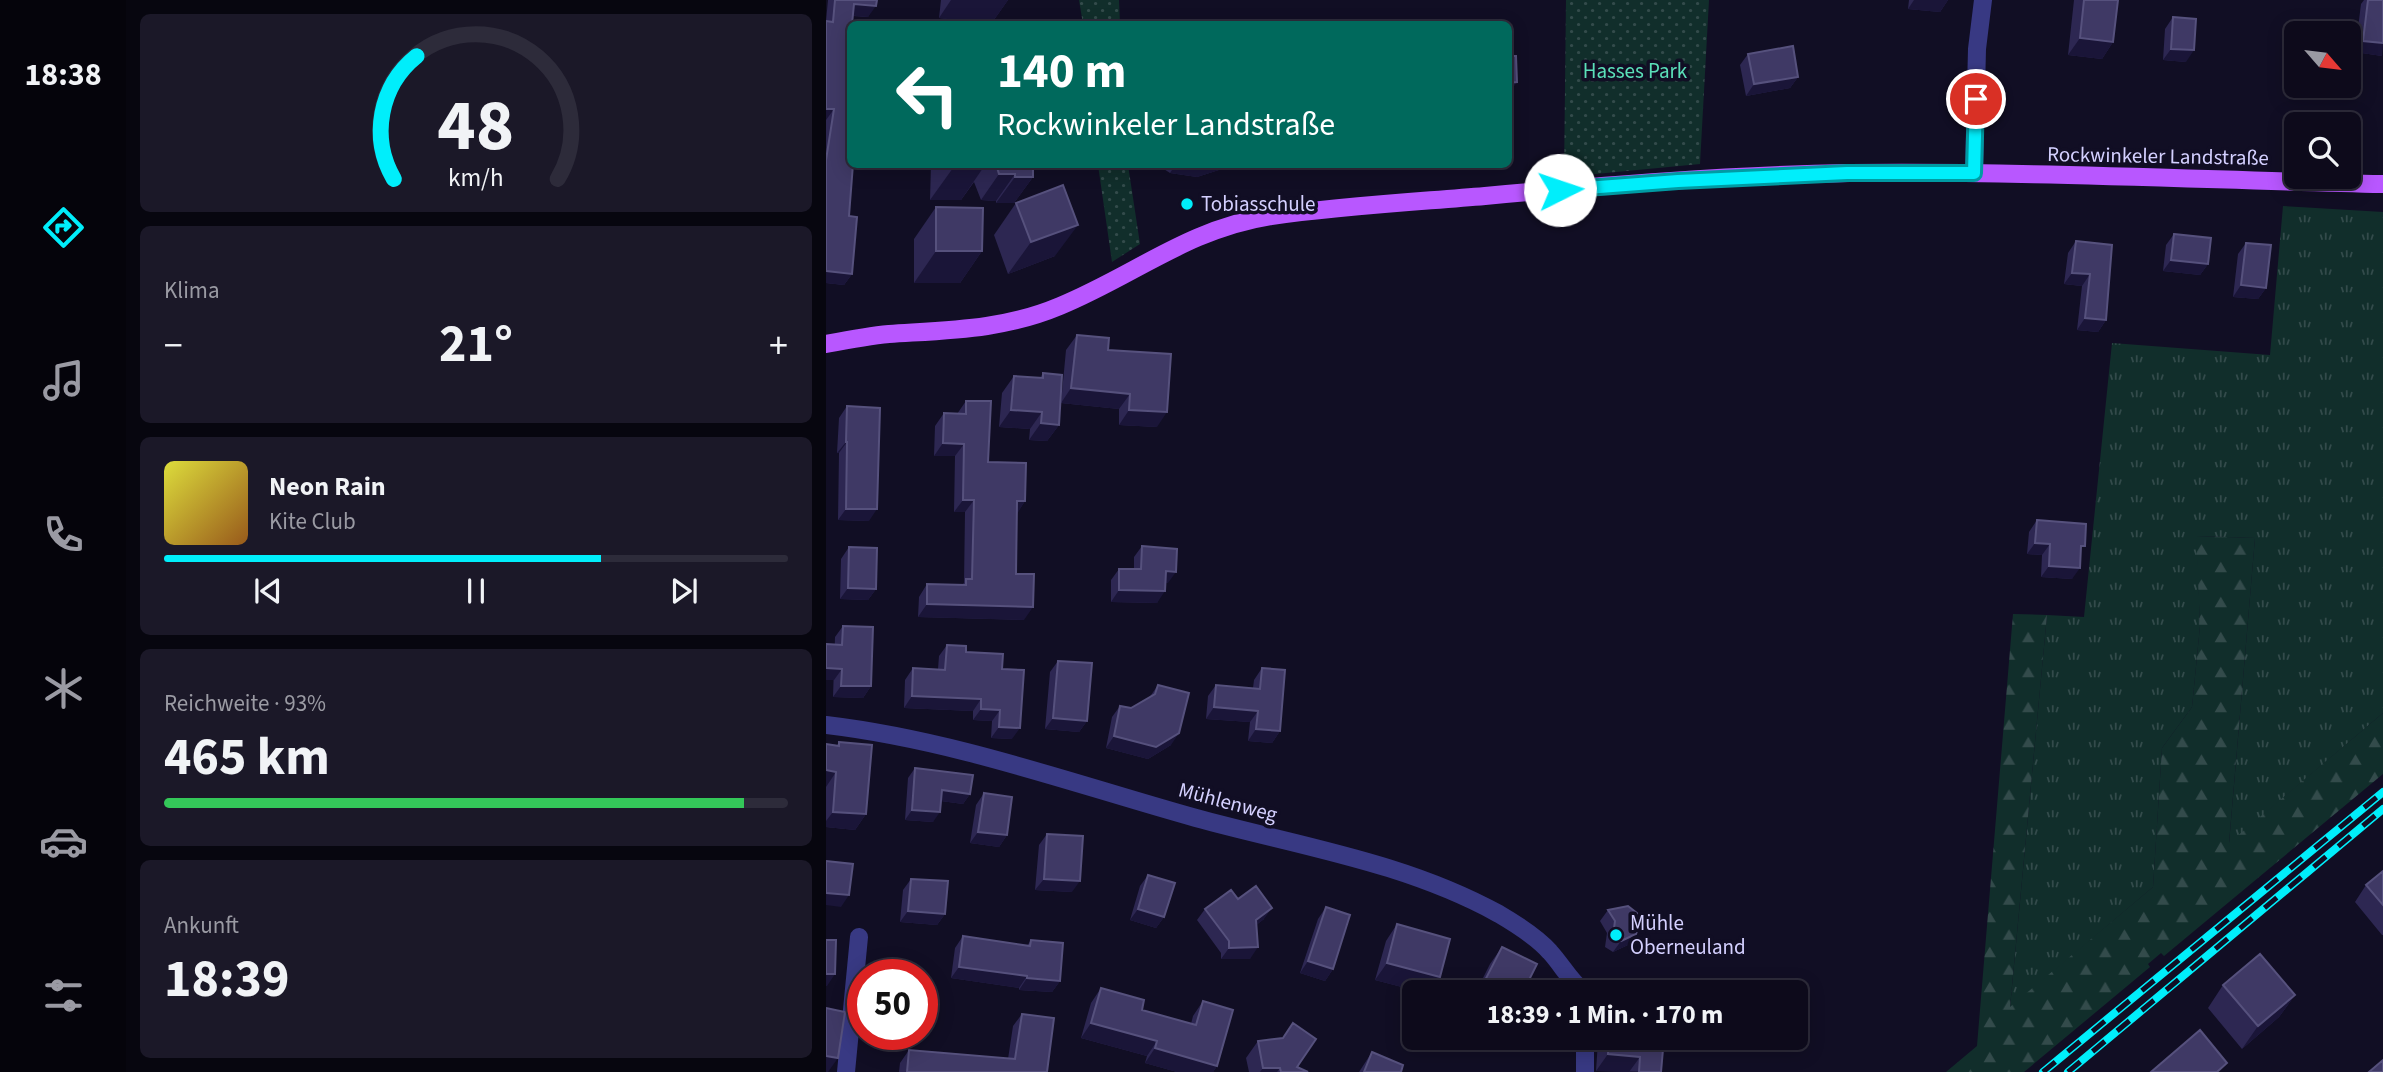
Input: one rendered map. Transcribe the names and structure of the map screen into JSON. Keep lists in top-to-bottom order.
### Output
{
  "streets": {
    "main road": ["Rockwinkeler Landstraße"],
    "street": ["Mühlenweg"]
  },
  "parks": ["Hasses Park"],
  "places": ["Tobiasschule", "Mühle Oberneuland"],
  "north": "bottom right",
  "page": {
    "tabs": "18:38",
    "turn": ["140 m", "Rockwinkeler Landstraße"],
    "tile": [
      "Klima",
      ["Reichweite · 93%", "465 km"],
      ["Ankunft", "18:39"]
    ],
    "heat": ["−", "21°", "+"],
    "song": ["Neon Rain", "Kite Club"],
    "limit": "50",
    "trip": "18:39 · 1 Min. · 170 m",
    "gauge": ["48", "km/h"]
  }
}
